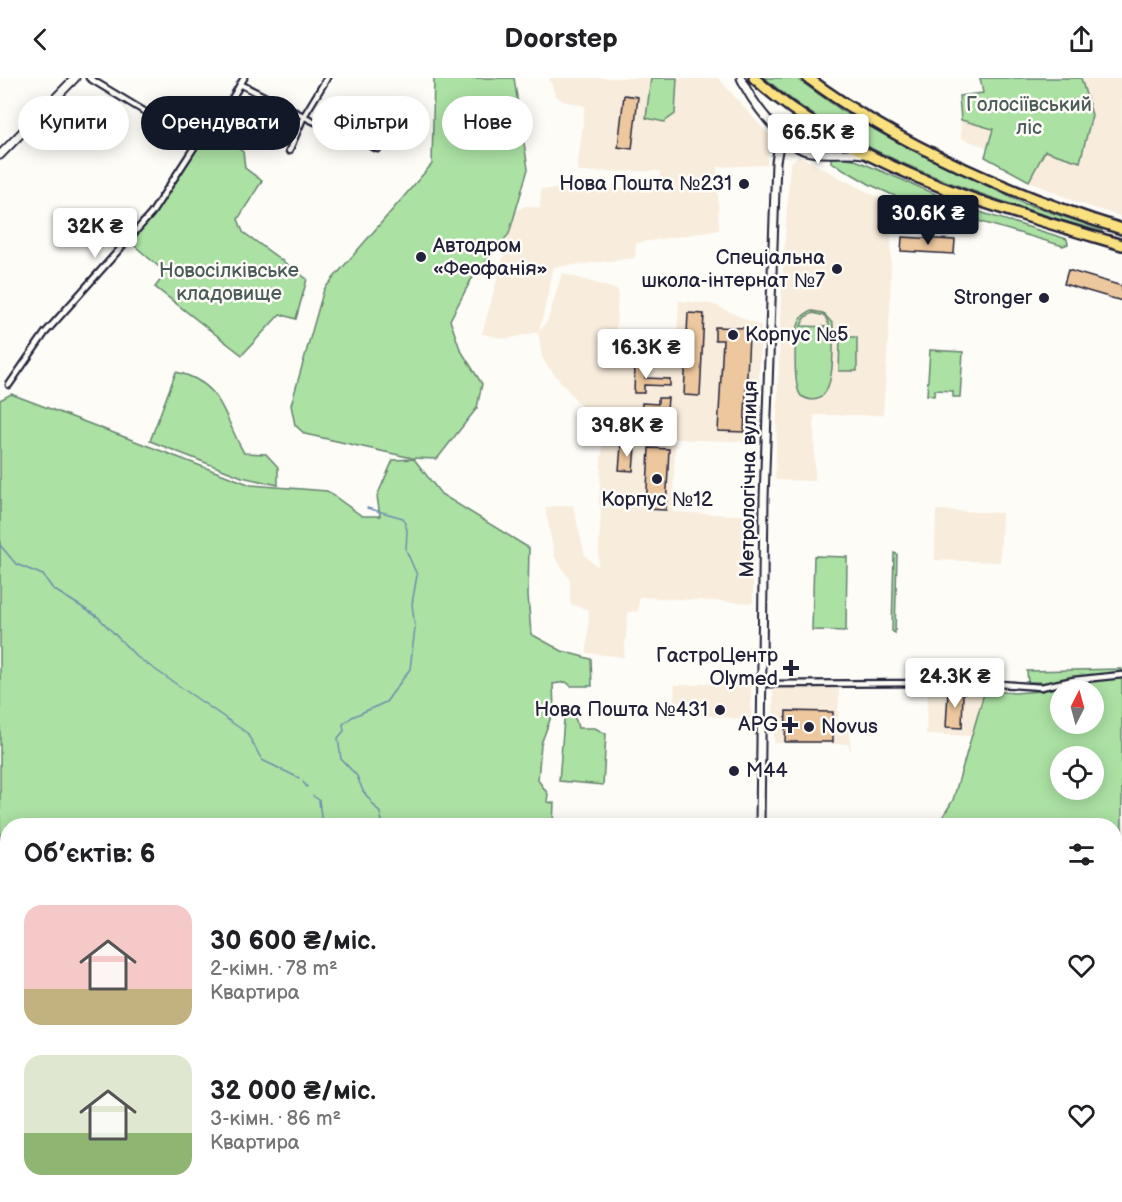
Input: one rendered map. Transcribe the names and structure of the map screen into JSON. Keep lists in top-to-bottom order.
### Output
{
  "streets": {
    "street": ["Метрологічна вулиця"]
  },
  "parks": ["Голосіївський ліс", "Новосілківське кладовище"],
  "places": {
    "other": [
      "Нова Пошта №231",
      "Автодром «Феофанія»",
      "Спеціальна школа-інтернат №7",
      "Stronger",
      "Корпус №5",
      "Корпус №12",
      "Нова Пошта №431",
      "Novus",
      "M44"
    ],
    "health": ["ГастроЦентр Olymed", "APG"]
  },
  "north": "top",
  "page": {
    "header": "Doorstep",
    "chip": [
      "Купити",
      "Орендувати",
      "Фільтри",
      "Нове"
    ],
    "price": [
      "66.5K ₴",
      "30.6K ₴",
      "32K ₴",
      "16.3K ₴",
      "39.8K ₴",
      "24.3K ₴"
    ],
    "heading": "Об’єктів: 6",
    "list": [
      {
        "name": "30 600 ₴/міс.",
        "note": "2-кімн. · 78 m² · Квартира"
      },
      {
        "name": "32 000 ₴/міс.",
        "note": "3-кімн. · 86 m² · Квартира"
      }
    ]
  }
}
